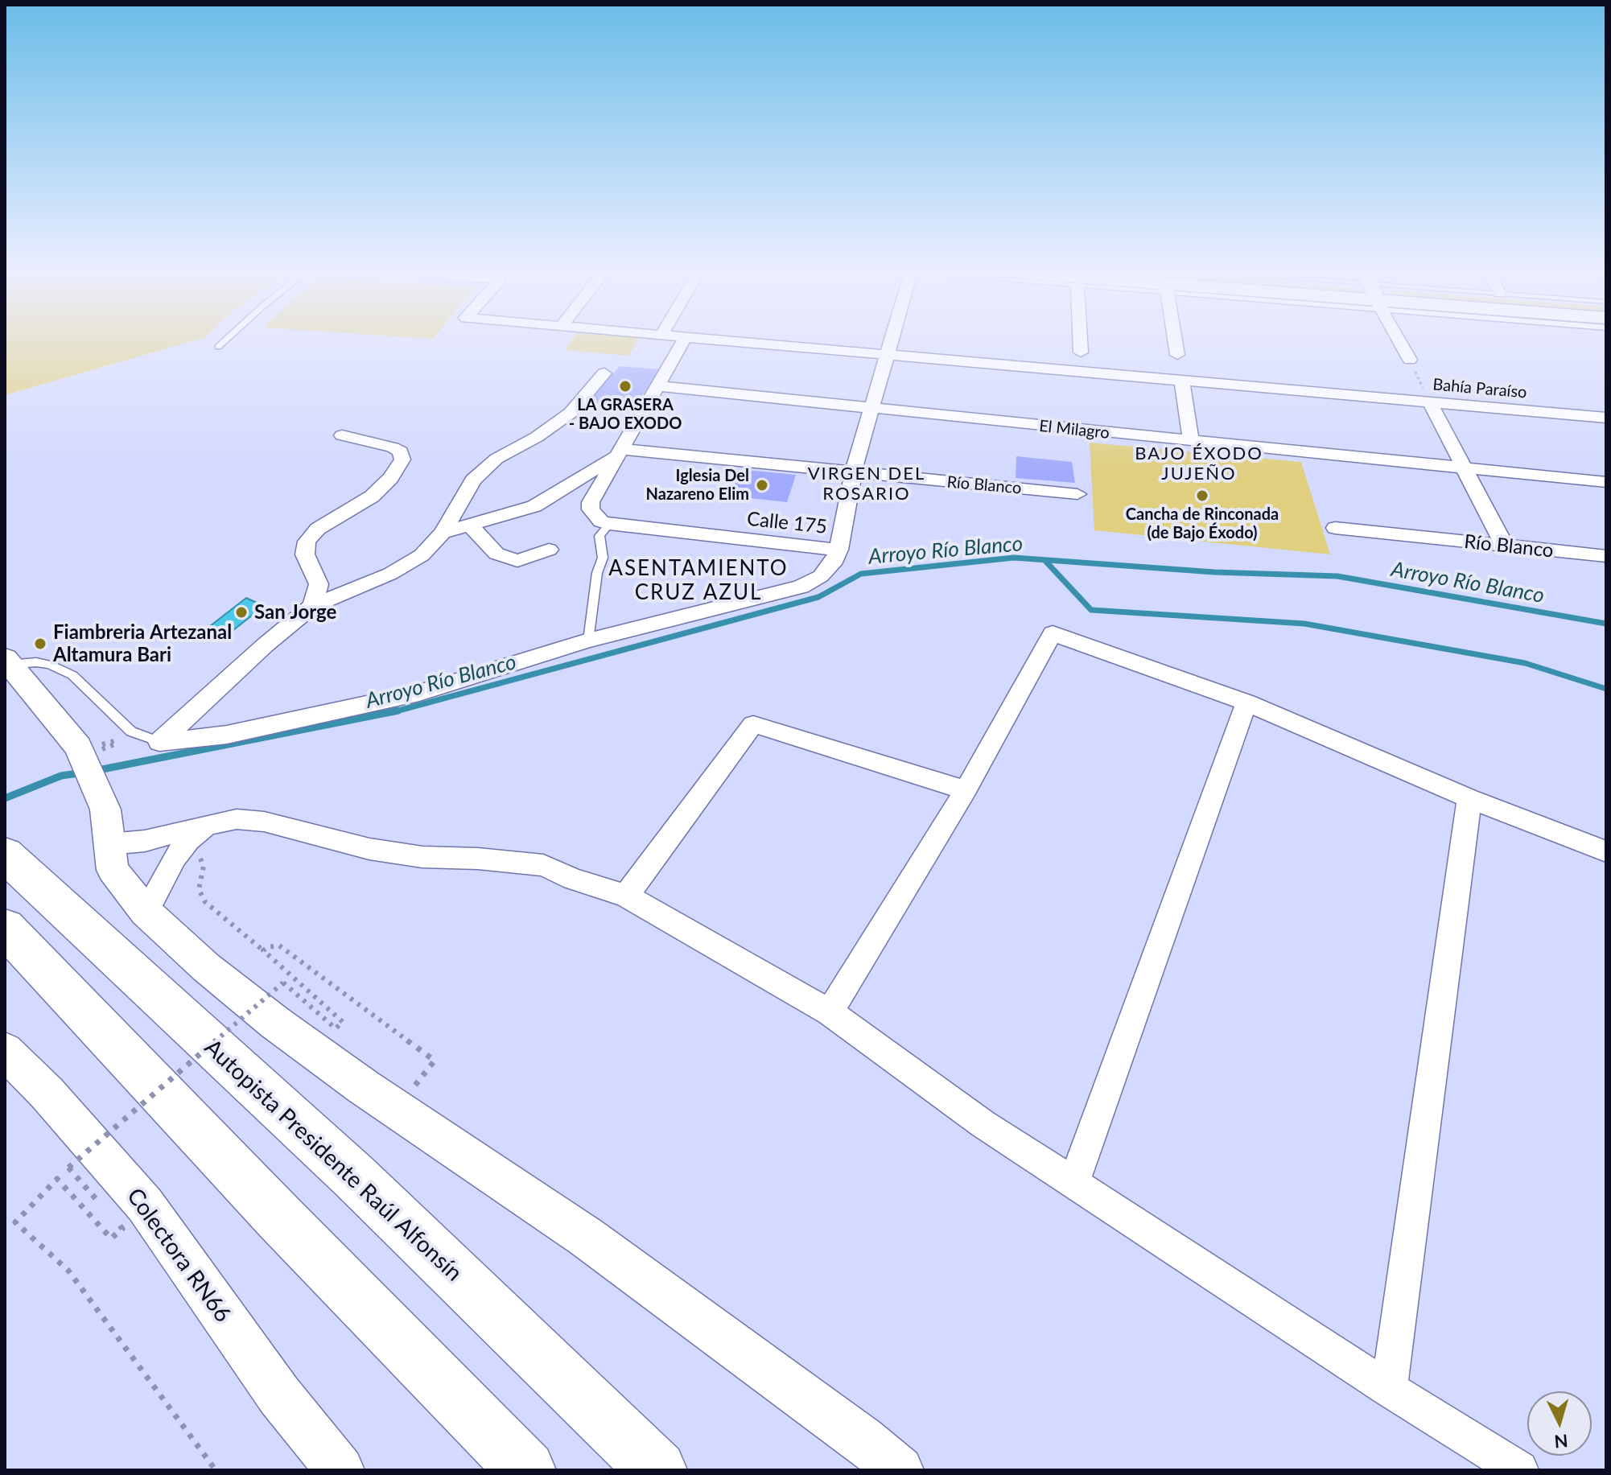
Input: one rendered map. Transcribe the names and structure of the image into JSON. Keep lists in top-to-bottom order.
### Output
{
  "streets": {
    "highway": ["Autopista Presidente Raúl Alfonsín"],
    "street": [
      "Bahía Paraíso",
      "El Milagro",
      "Río Blanco",
      "Calle 175",
      "Colectora RN66"
    ]
  },
  "districts": ["BAJO ÉXODO JUJEÑO", "VIRGEN DEL ROSARIO", "ASENTAMIENTO CRUZ AZUL"],
  "water": ["Arroyo Río Blanco"],
  "places": [
    "LA GRASERA - BAJO EXODO",
    "Iglesia Del Nazareno Elim",
    "Cancha de Rinconada (de Bajo Éxodo)",
    "San Jorge",
    "Fiambreria Artezanal Altamura Bari"
  ],
  "north": "bottom"
}
